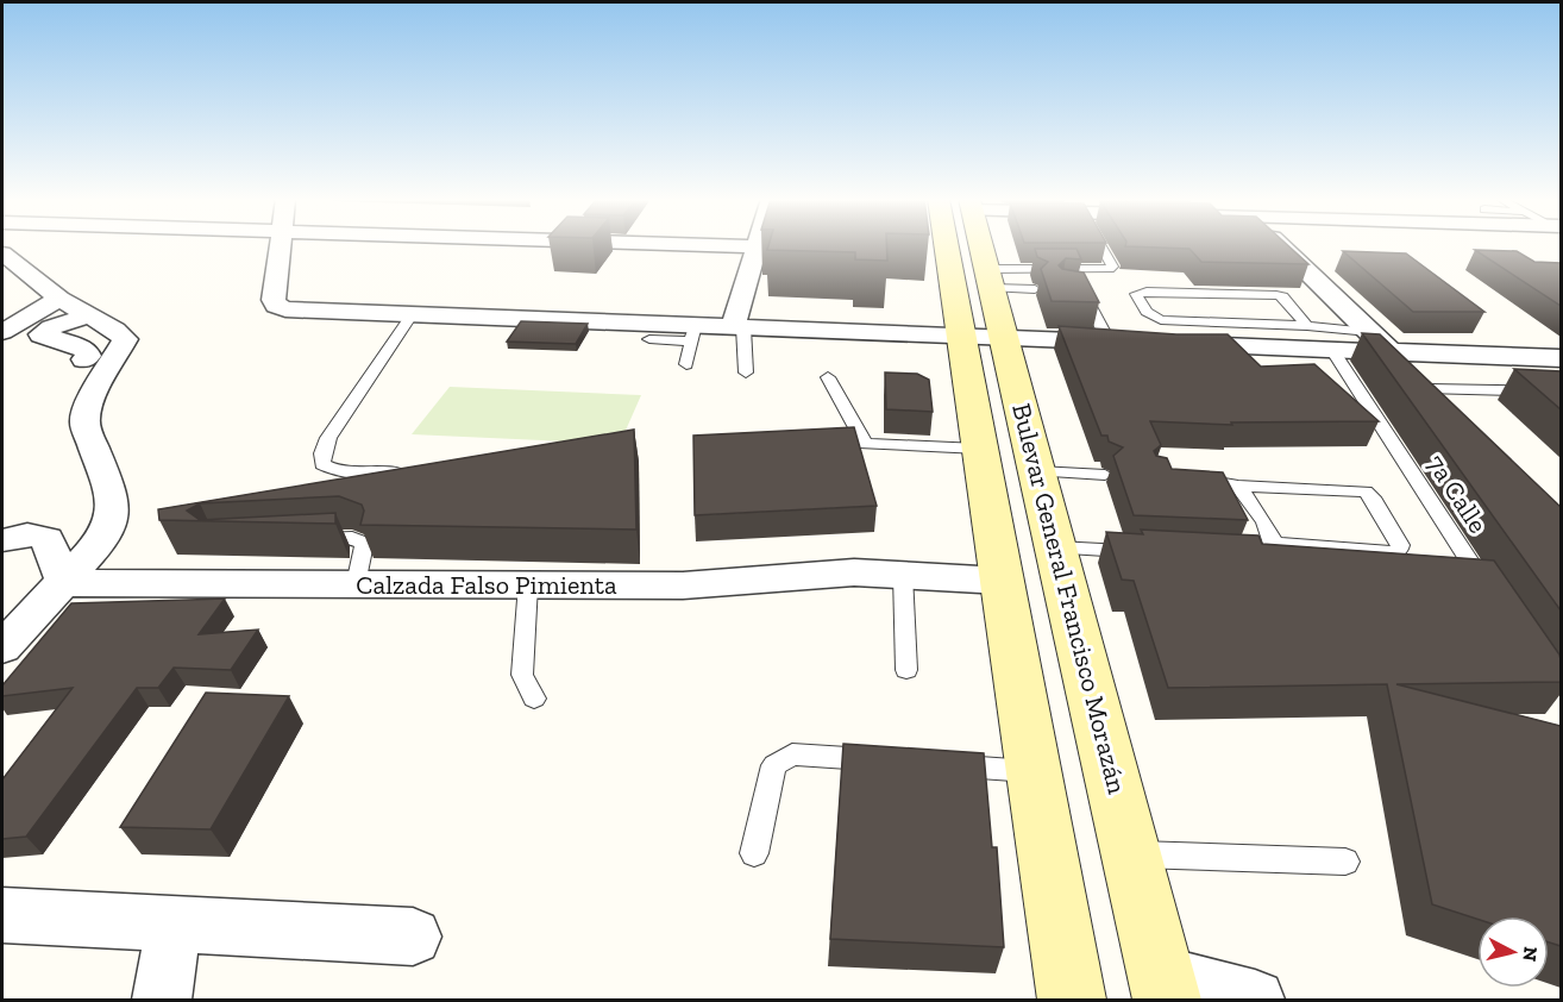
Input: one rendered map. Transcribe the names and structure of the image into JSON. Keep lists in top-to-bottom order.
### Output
{
  "streets": {
    "main road": ["Bulevar General Francisco Morazán"],
    "street": ["Calzada Falso Pimienta"],
    "lane": ["7a Calle"]
  },
  "crossings": [
    ["Calzada Falso Pimienta", "Bulevar General Francisco Morazán"]
  ],
  "north": "right"
}
